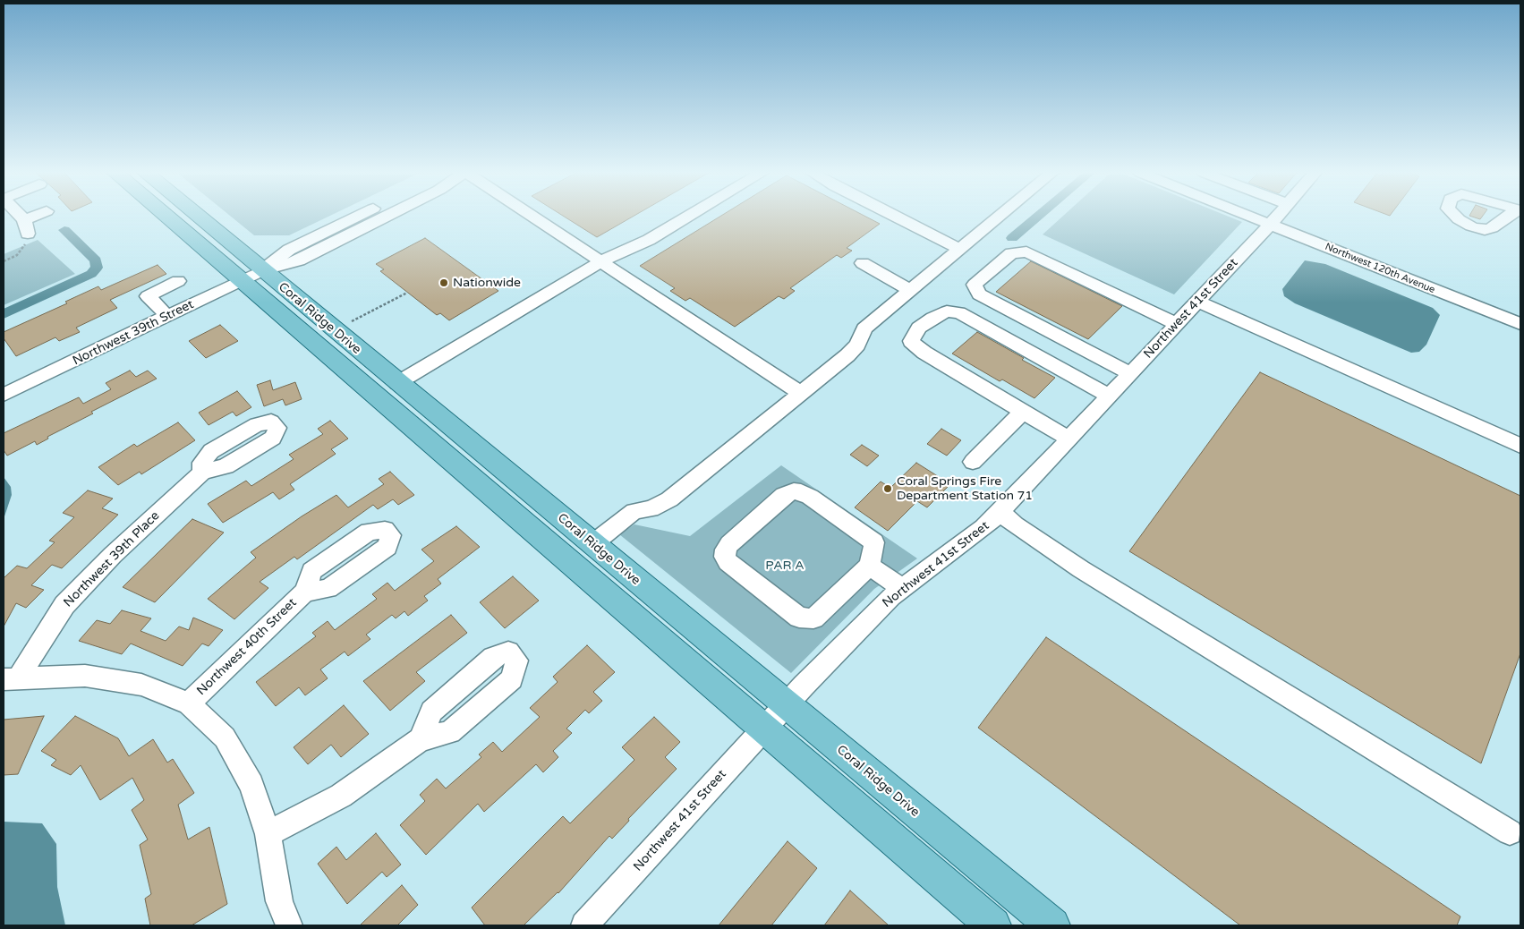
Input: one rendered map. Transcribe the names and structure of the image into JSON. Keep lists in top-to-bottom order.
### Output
{
  "streets": {
    "main road": ["Coral Ridge Drive"],
    "street": [
      "Northwest 120th Avenue",
      "Northwest 41st Street",
      "Northwest 39th Street",
      "Northwest 39th Place",
      "Northwest 40th Street"
    ]
  },
  "crossings": [
    ["Northwest 120th Avenue", "Northwest 41st Street"],
    ["Northwest 41st Street", "Coral Ridge Drive"],
    ["Coral Ridge Drive", "Northwest 39th Street"]
  ],
  "parks": ["PAR A"],
  "places": ["Nationwide", "Coral Springs Fire Department Station 71"]
}
